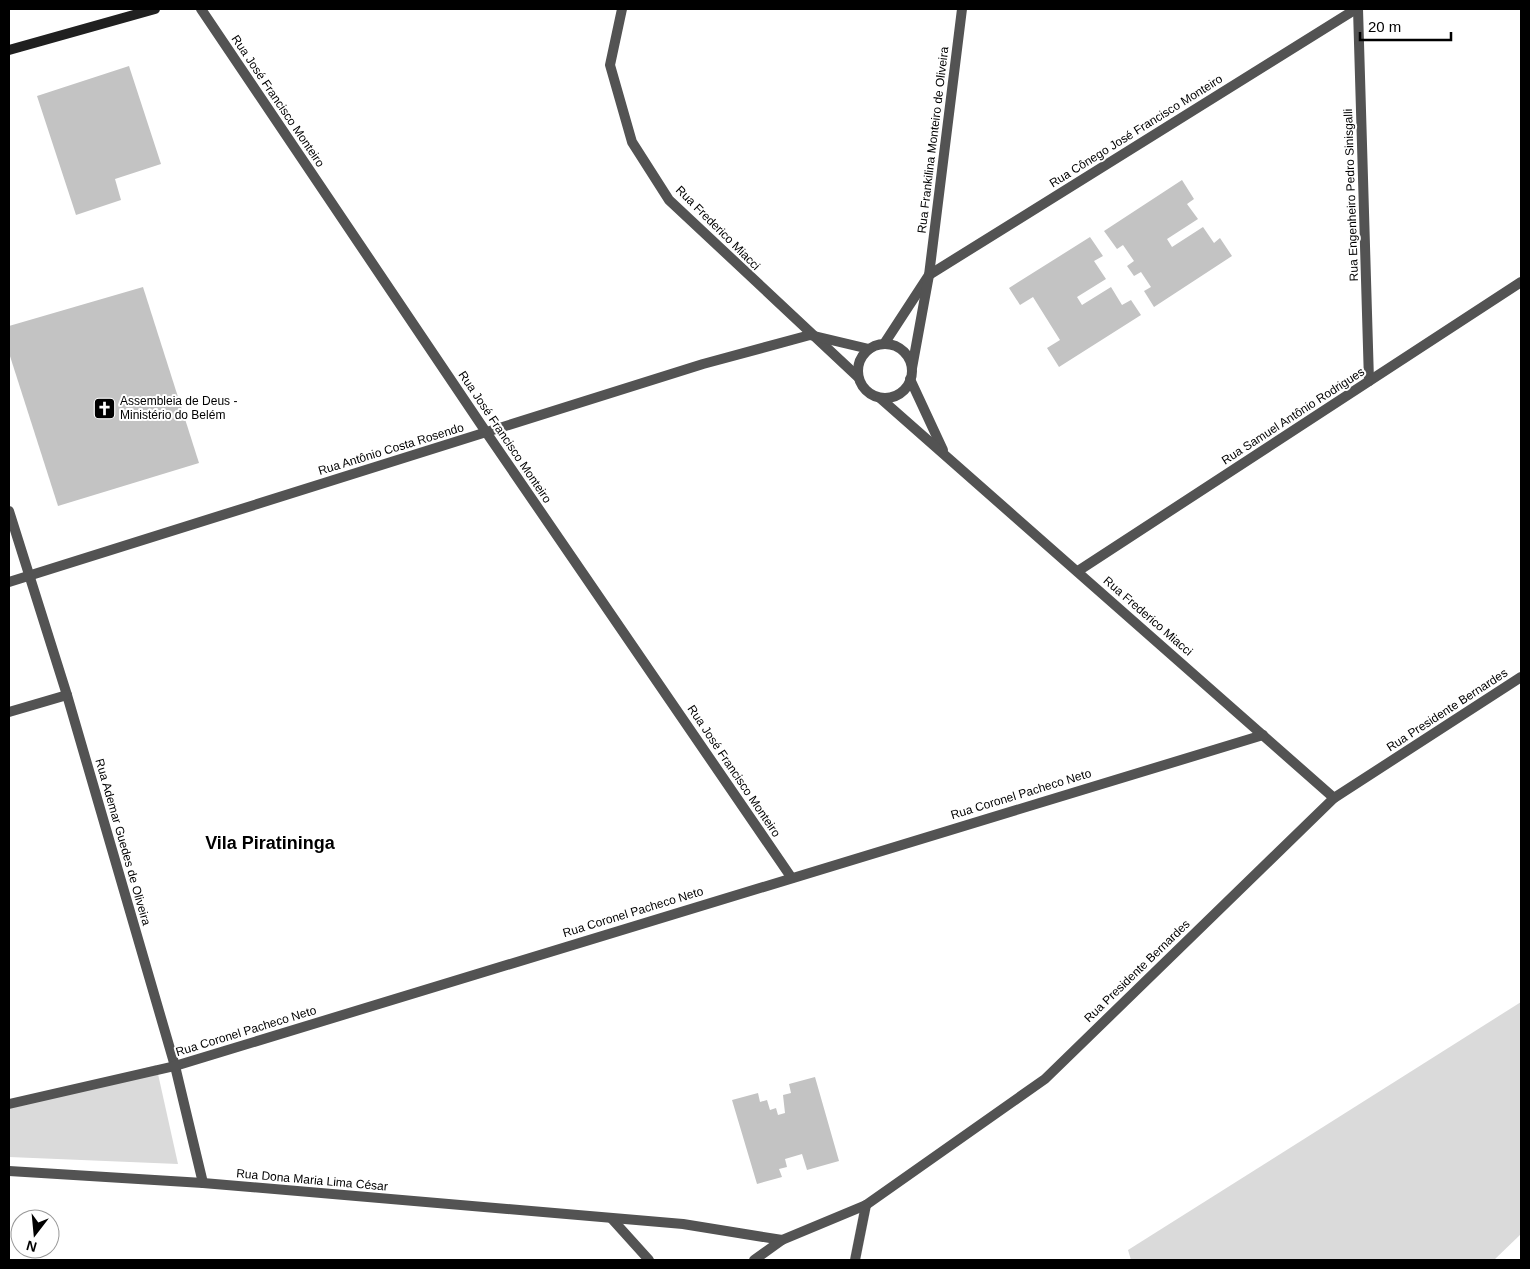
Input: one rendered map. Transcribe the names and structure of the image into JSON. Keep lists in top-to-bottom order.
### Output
{
  "streets": {
    "street": [
      "Rua José Francisco Monteiro",
      "Rua Cônego José Francisco Monteiro",
      "Rua Frankilina Monteiro de Oliveira",
      "Rua Engenheiro Pedro Sinisgalli",
      "Rua Frederico Miacci",
      "Rua Samuel Antônio Rodrigues",
      "Rua Antônio Costa Rosendo",
      "Rua Presidente Bernardes",
      "Rua Coronel Pacheco Neto",
      "Rua Ademar Guedes de Oliveira",
      "Rua Dona Maria Lima César"
    ]
  },
  "crossings": [
    ["Rua José Francisco Monteiro", "Rua Antônio Costa Rosendo"],
    ["Rua José Francisco Monteiro", "Rua Coronel Pacheco Neto"],
    ["Rua Cônego José Francisco Monteiro", "Rua Frankilina Monteiro de Oliveira"],
    ["Rua Cônego José Francisco Monteiro", "Rua Engenheiro Pedro Sinisgalli"],
    ["Rua Frankilina Monteiro de Oliveira", "Rua Frederico Miacci"],
    ["Rua Engenheiro Pedro Sinisgalli", "Rua Samuel Antônio Rodrigues"],
    ["Rua Frederico Miacci", "Rua Samuel Antônio Rodrigues"],
    ["Rua Frederico Miacci", "Rua Antônio Costa Rosendo"],
    ["Rua Frederico Miacci", "Rua Presidente Bernardes"],
    ["Rua Frederico Miacci", "Rua Coronel Pacheco Neto"],
    ["Rua Antônio Costa Rosendo", "Rua Ademar Guedes de Oliveira"],
    ["Rua Presidente Bernardes", "Rua Dona Maria Lima César"],
    ["Rua Coronel Pacheco Neto", "Rua Ademar Guedes de Oliveira"],
    ["Rua Ademar Guedes de Oliveira", "Rua Dona Maria Lima César"]
  ],
  "districts": ["Vila Piratininga"],
  "places": {
    "church": ["Assembleia de Deus - Ministério do Belém"]
  },
  "scale_bar": "20 m",
  "north": "bottom"
}
